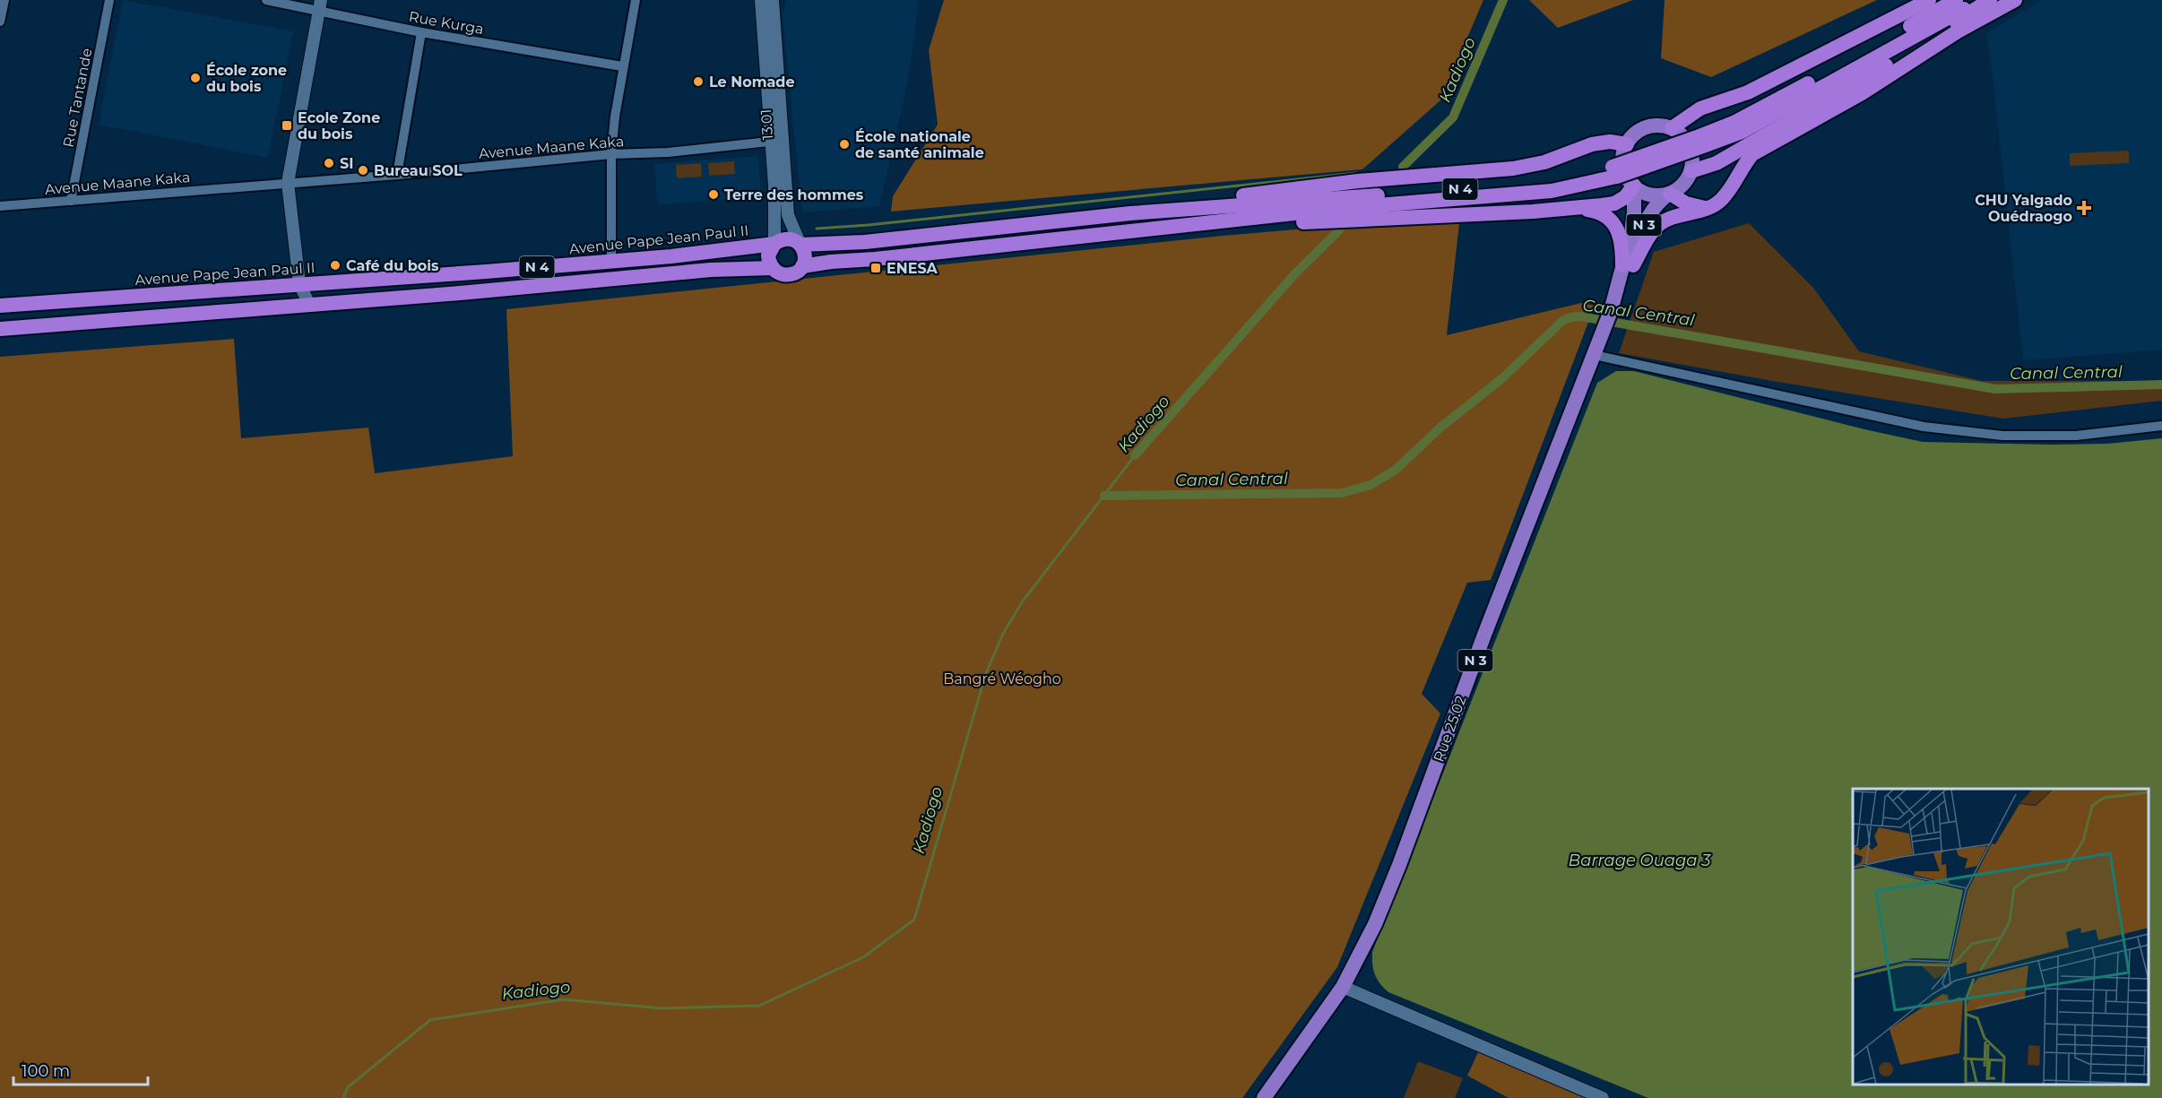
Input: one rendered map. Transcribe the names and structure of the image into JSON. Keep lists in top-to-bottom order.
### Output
{
  "streets": {
    "highway": ["N 4", "Avenue Pape Jean Paul II"],
    "main road": ["N 3", "Rue 25.02"],
    "street": [
      "Rue Kurga",
      "Rue Tantande",
      "13.01",
      "Avenue Maane Kaka"
    ]
  },
  "crossings": [
    ["Rue Tantande", "Avenue Maane Kaka"],
    ["13.01", "Avenue Maane Kaka"],
    ["13.01", "N 4"],
    ["13.01", "Avenue Pape Jean Paul II"],
    ["N 4", "Avenue Pape Jean Paul II"],
    ["N 3", "Rue 25.02"]
  ],
  "water": ["Kadiogo", "Canal Central", "Barrage Ouaga 3"],
  "parks": ["Bangré Wéogho"],
  "places": {
    "other": [
      "École zone du bois",
      "Le Nomade",
      "École nationale de santé animale",
      "SI",
      "Bureau SOL",
      "Terre des hommes",
      "Café du bois"
    ],
    "transit": ["Ecole Zone du bois", "ENESA"],
    "health": ["CHU Yalgado Ouédraogo"]
  },
  "scale_bar": "100 m"
}
